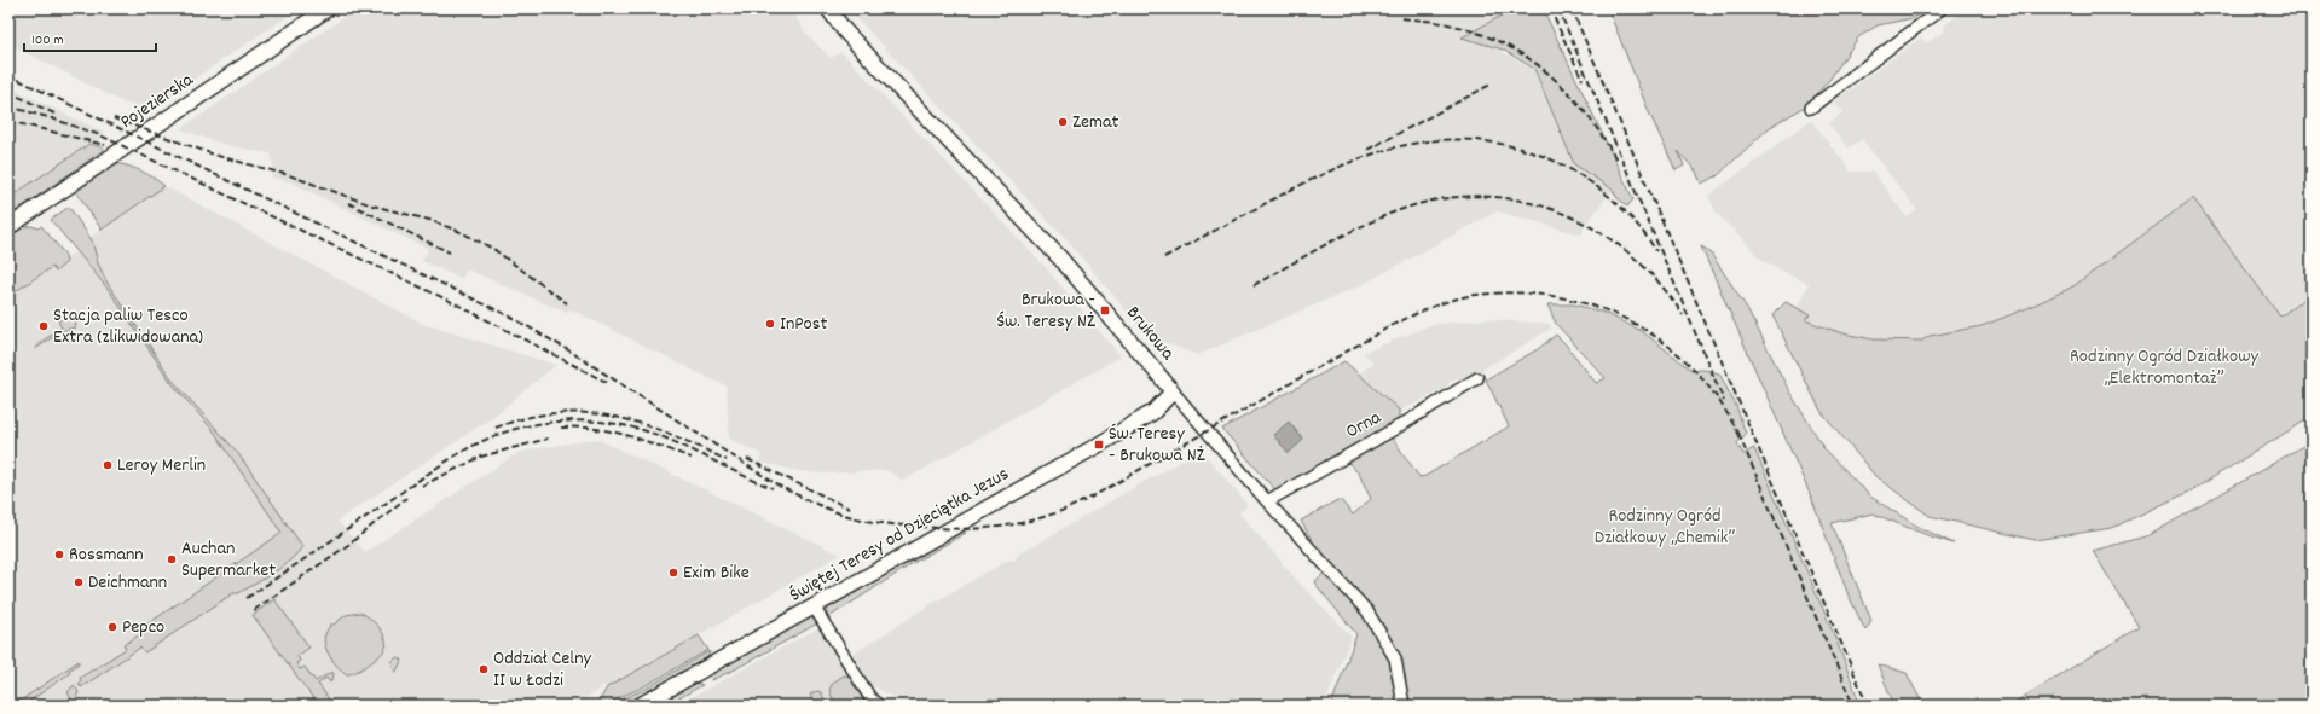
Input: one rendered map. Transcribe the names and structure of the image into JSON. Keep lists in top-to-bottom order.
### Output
{
  "streets": {
    "street": [
      "Pojezierska",
      "Brukowa",
      "Orna",
      "Świętej Teresy od Dzieciątka Jezus"
    ]
  },
  "crossings": [
    ["Brukowa", "Orna"],
    ["Brukowa", "Świętej Teresy od Dzieciątka Jezus"]
  ],
  "parks": ["Rodzinny Ogród Działkowy „Elektromontaż”", "Rodzinny Ogród Działkowy „Chemik”"],
  "places": {
    "other": [
      "Zemat",
      "InPost",
      "Stacja paliw Tesco Extra (zlikwidowana)",
      "Leroy Merlin",
      "Rossmann",
      "Auchan Supermarket",
      "Exim Bike",
      "Deichmann",
      "Pepco",
      "Oddział Celny II w Łodzi"
    ],
    "transit": ["Brukowa - Św. Teresy NŻ", "Św. Teresy - Brukowa NŻ"]
  },
  "scale_bar": "100 m"
}
